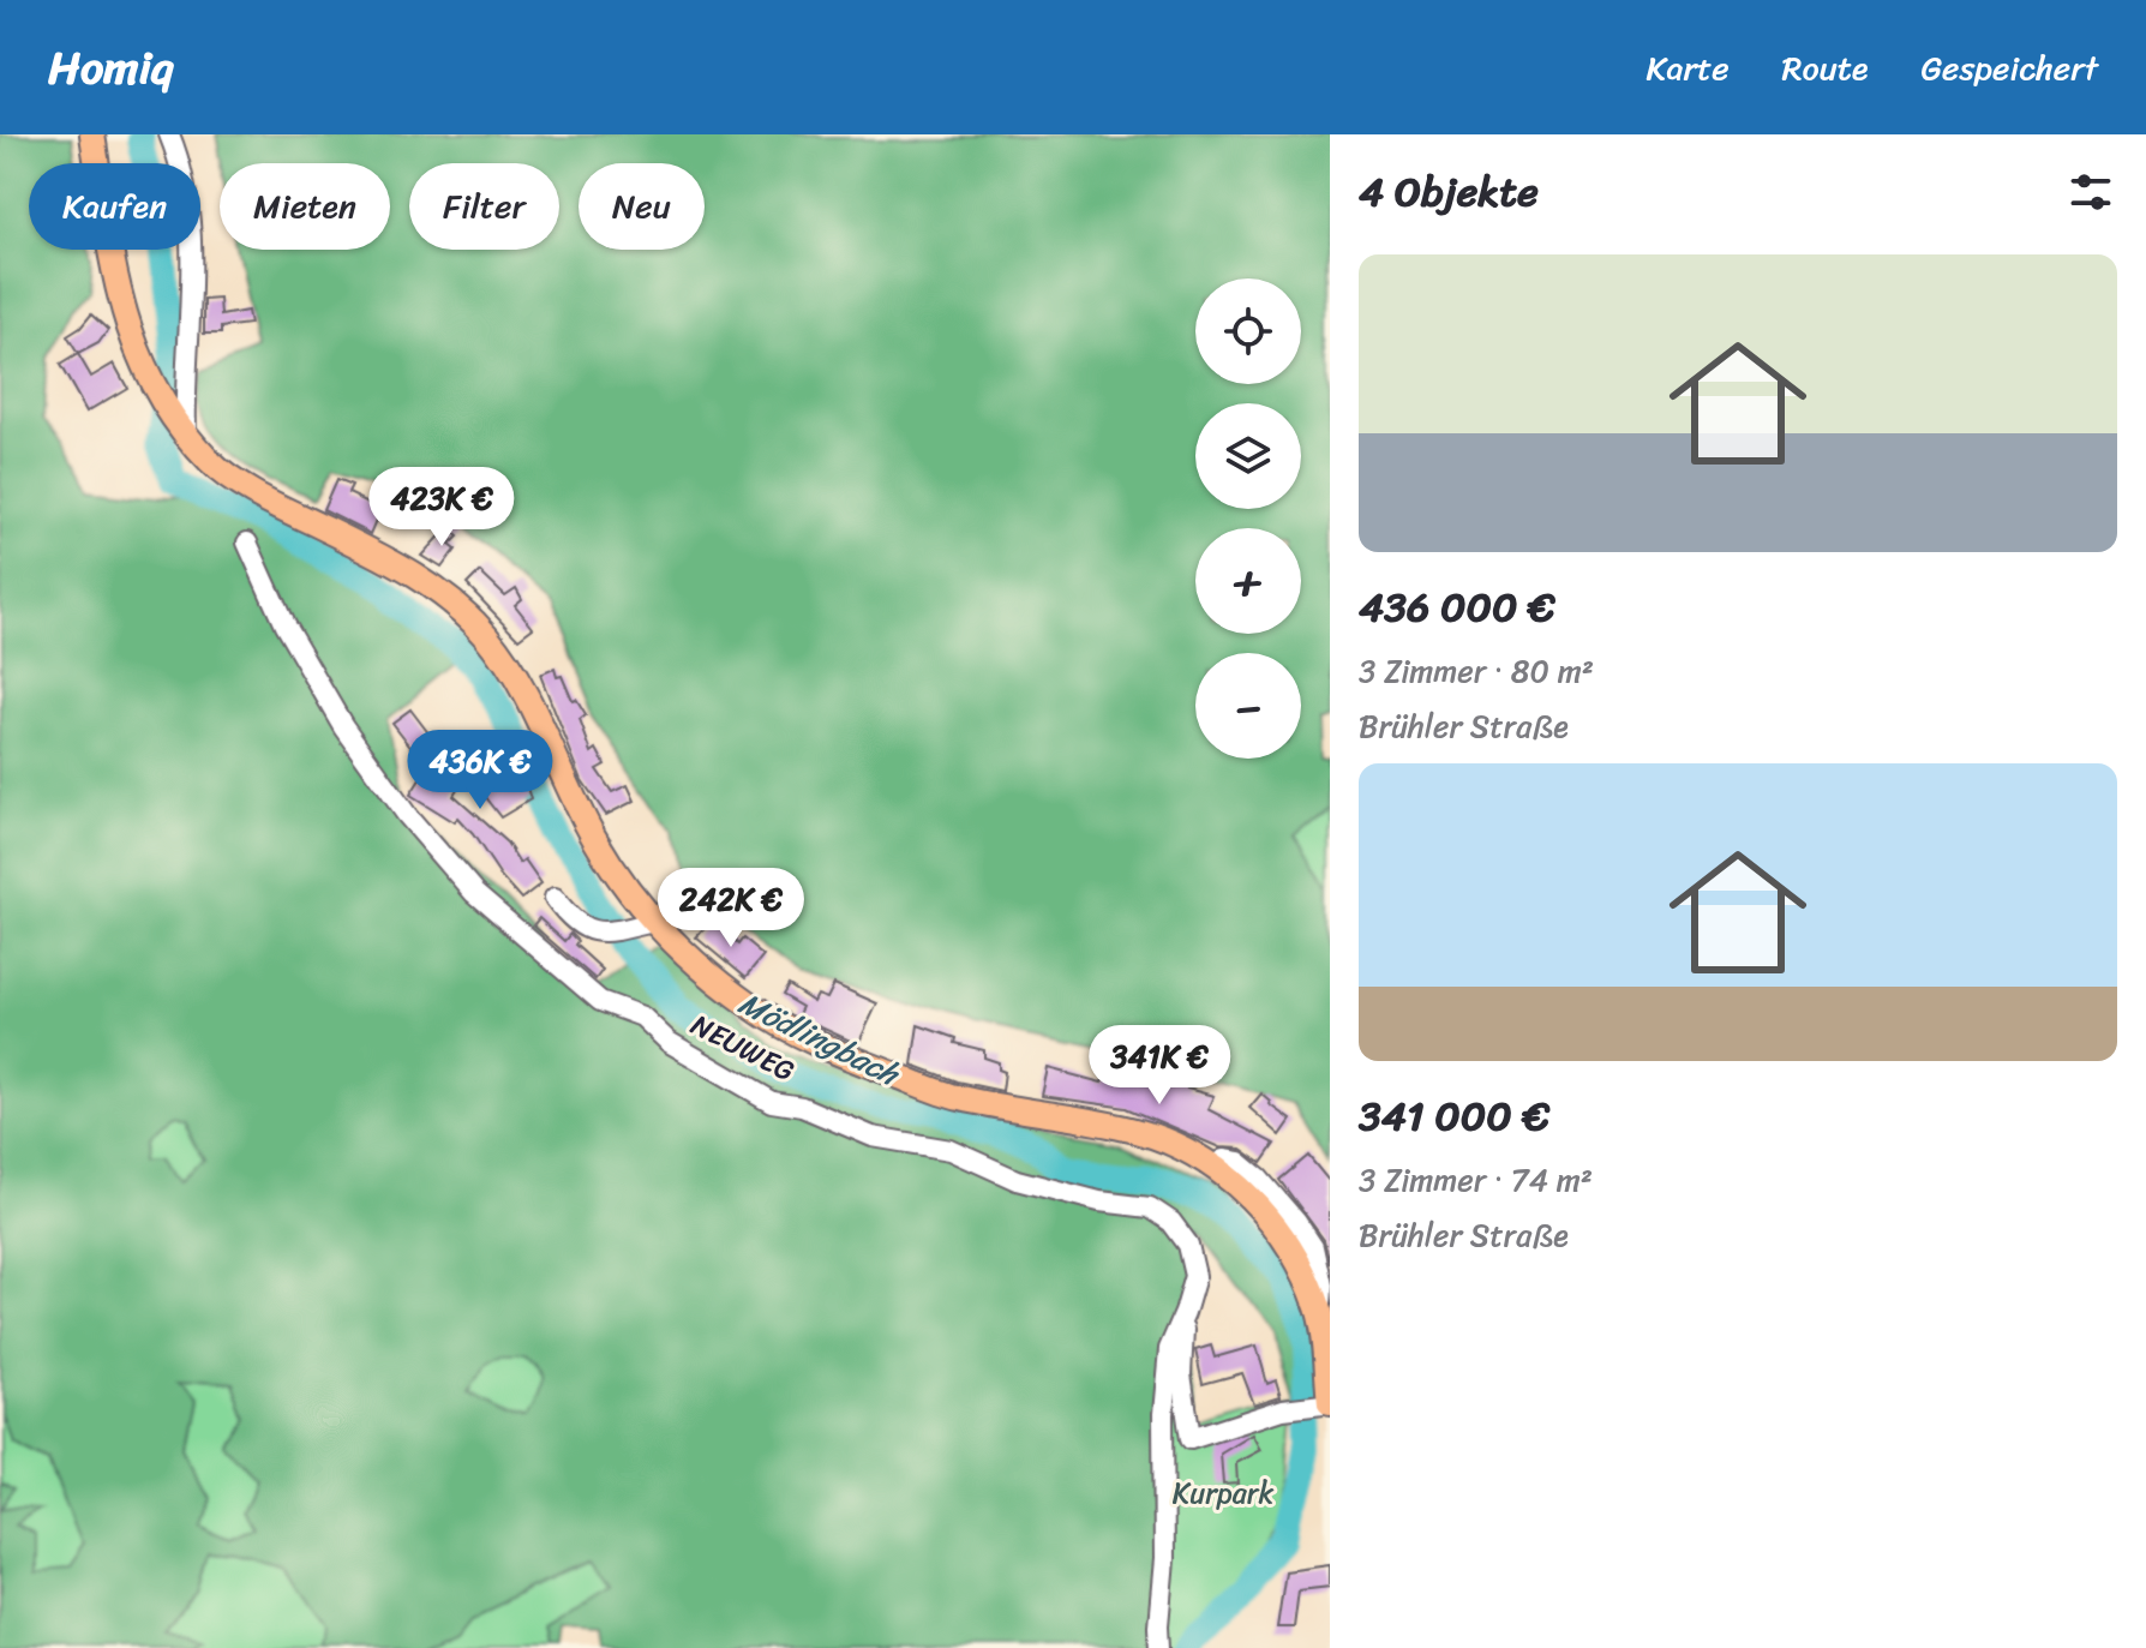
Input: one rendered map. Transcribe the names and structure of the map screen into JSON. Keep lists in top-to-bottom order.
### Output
{
  "streets": {
    "street": ["NEUWEG"]
  },
  "water": ["Mödlingbach"],
  "parks": ["Kurpark"],
  "page": {
    "header": "Homiq",
    "nav": ["Karte", "Route", "Gespeichert"],
    "heading": "4 Objekte",
    "chip": [
      "Kaufen",
      "Mieten",
      "Filter",
      "Neu"
    ],
    "list": [
      {
        "name": "436 000 €",
        "note": "3 Zimmer · 80 m² · Brühler Straße"
      },
      {
        "name": "341 000 €",
        "note": "3 Zimmer · 74 m² · Brühler Straße"
      }
    ],
    "map_buttons": ["+", "−"],
    "price": [
      "423K €",
      "436K €",
      "242K €",
      "341K €"
    ]
  }
}
